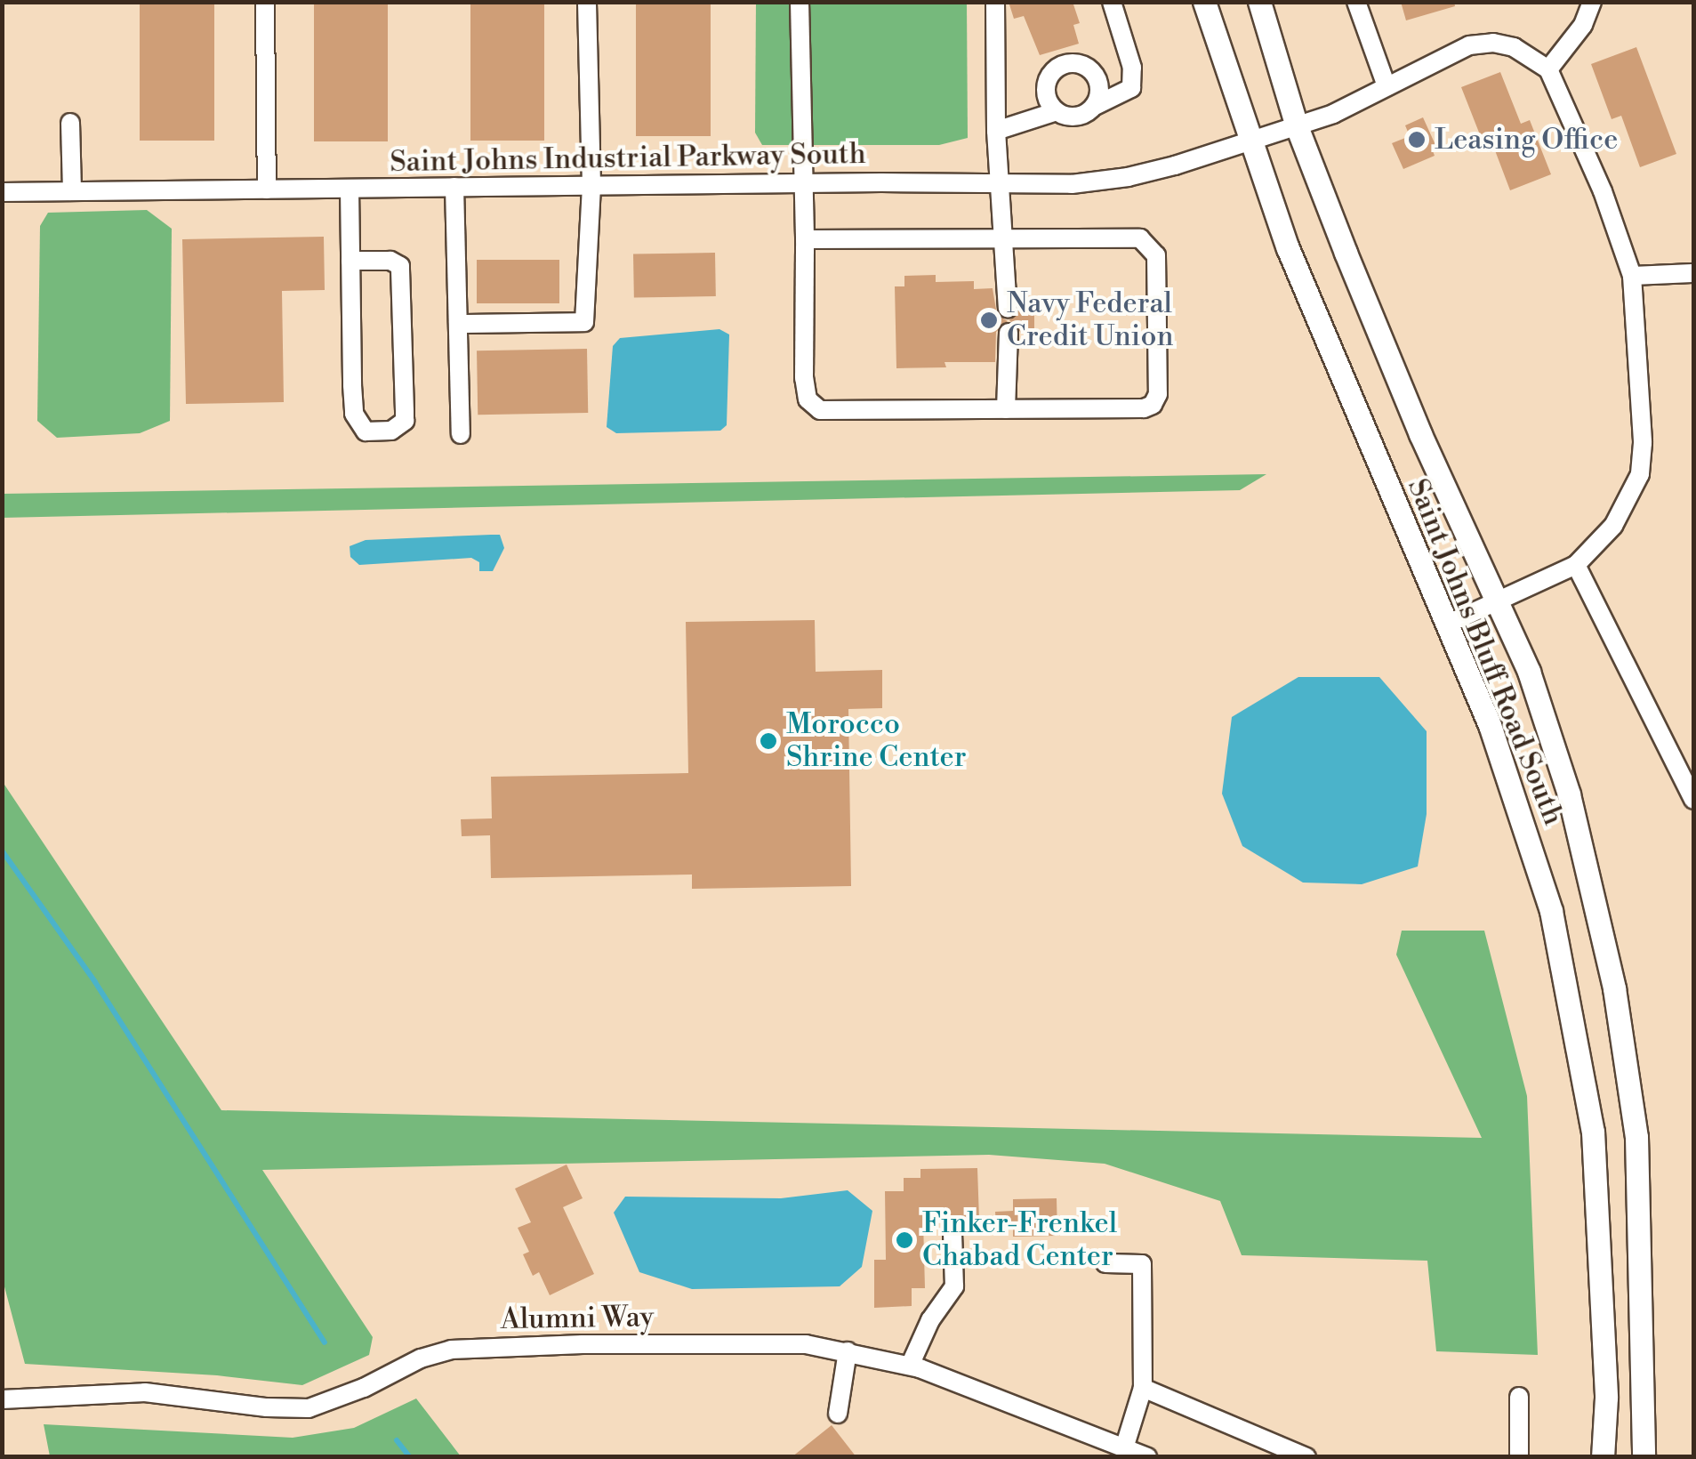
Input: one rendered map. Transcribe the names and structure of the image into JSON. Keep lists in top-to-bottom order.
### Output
{
  "streets": {
    "main road": ["Saint Johns Bluff Road South"],
    "street": ["Saint Johns Industrial Parkway South", "Alumni Way"]
  },
  "crossings": [
    ["Saint Johns Industrial Parkway South", "Saint Johns Bluff Road South"]
  ],
  "places": [
    "Leasing Office",
    "Navy Federal Credit Union",
    "Morocco Shrine Center",
    "Finker-Frenkel Chabad Center"
  ]
}
